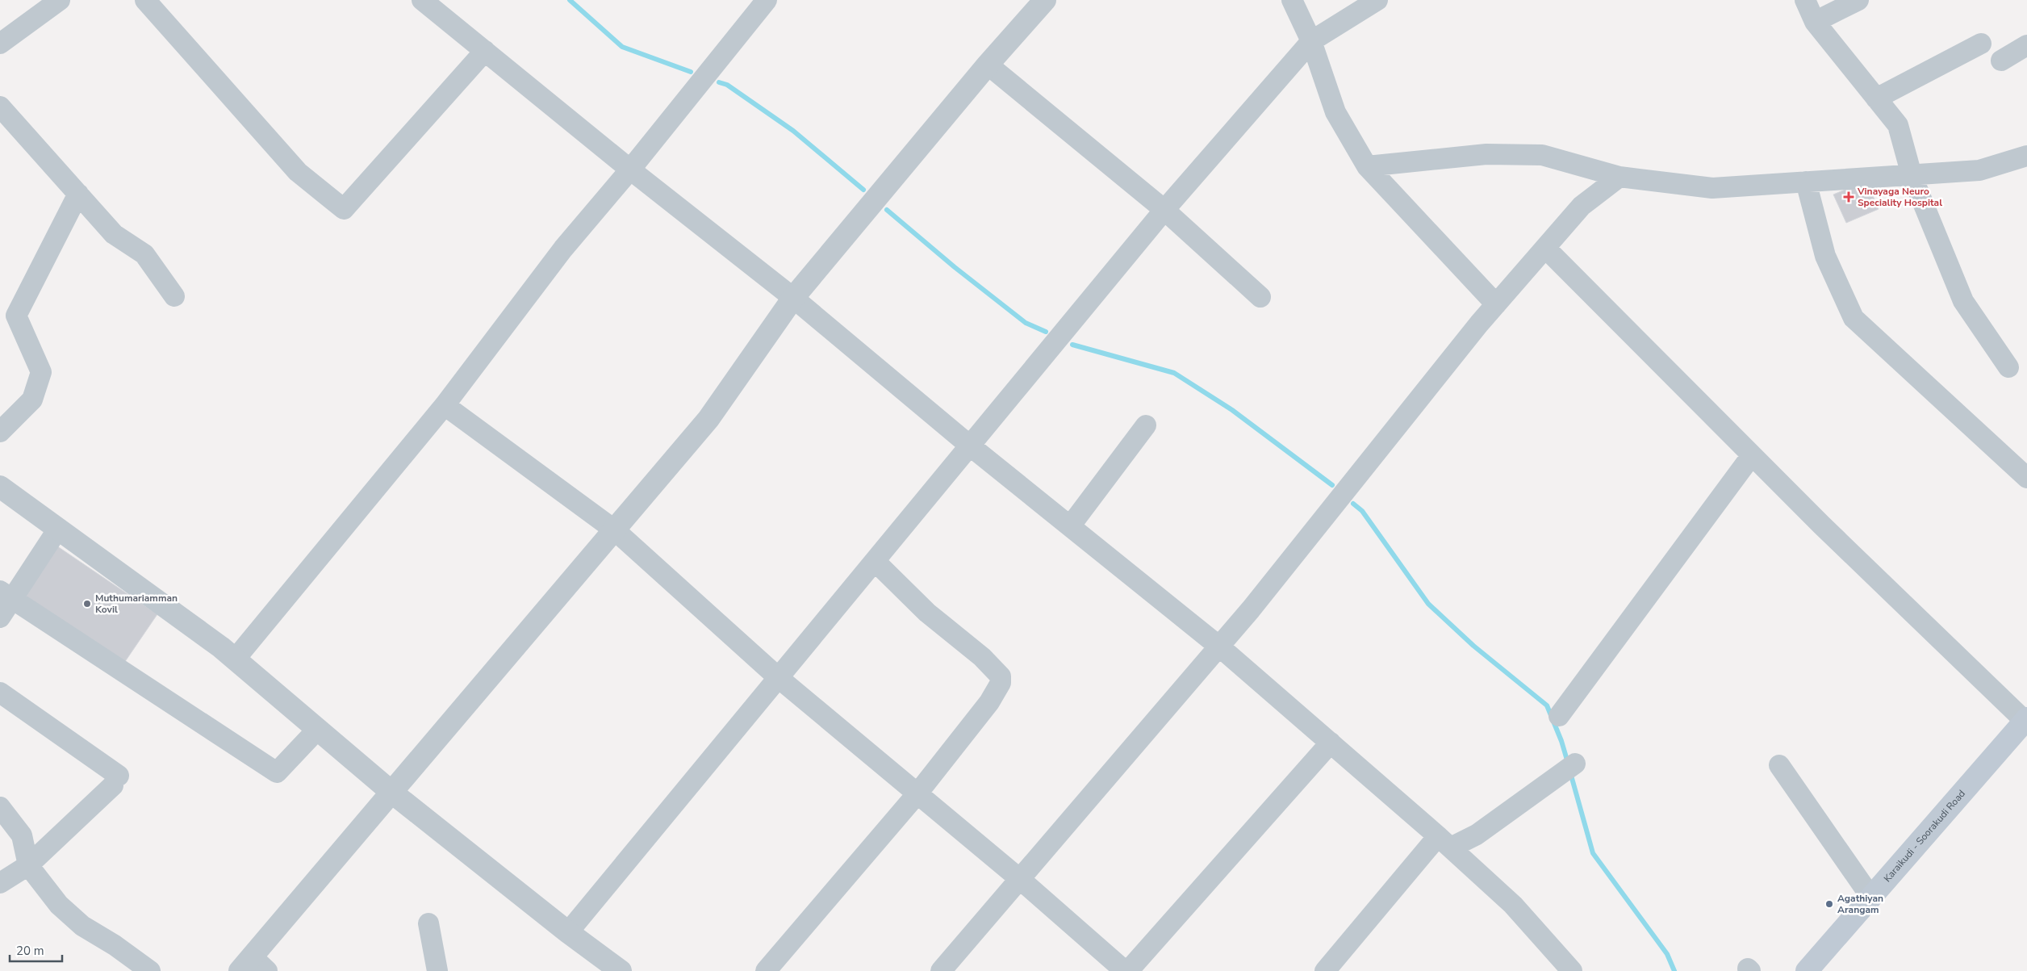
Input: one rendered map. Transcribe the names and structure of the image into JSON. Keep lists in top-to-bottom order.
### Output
{
  "streets": {
    "main road": ["Karaikudi - Soorakudi Road"]
  },
  "places": {
    "health": ["Vinayaga Neuro Speciality Hospital"],
    "other": ["Muthumariamman Kovil", "Agathiyan Arangam"]
  },
  "scale_bar": "20 m"
}
